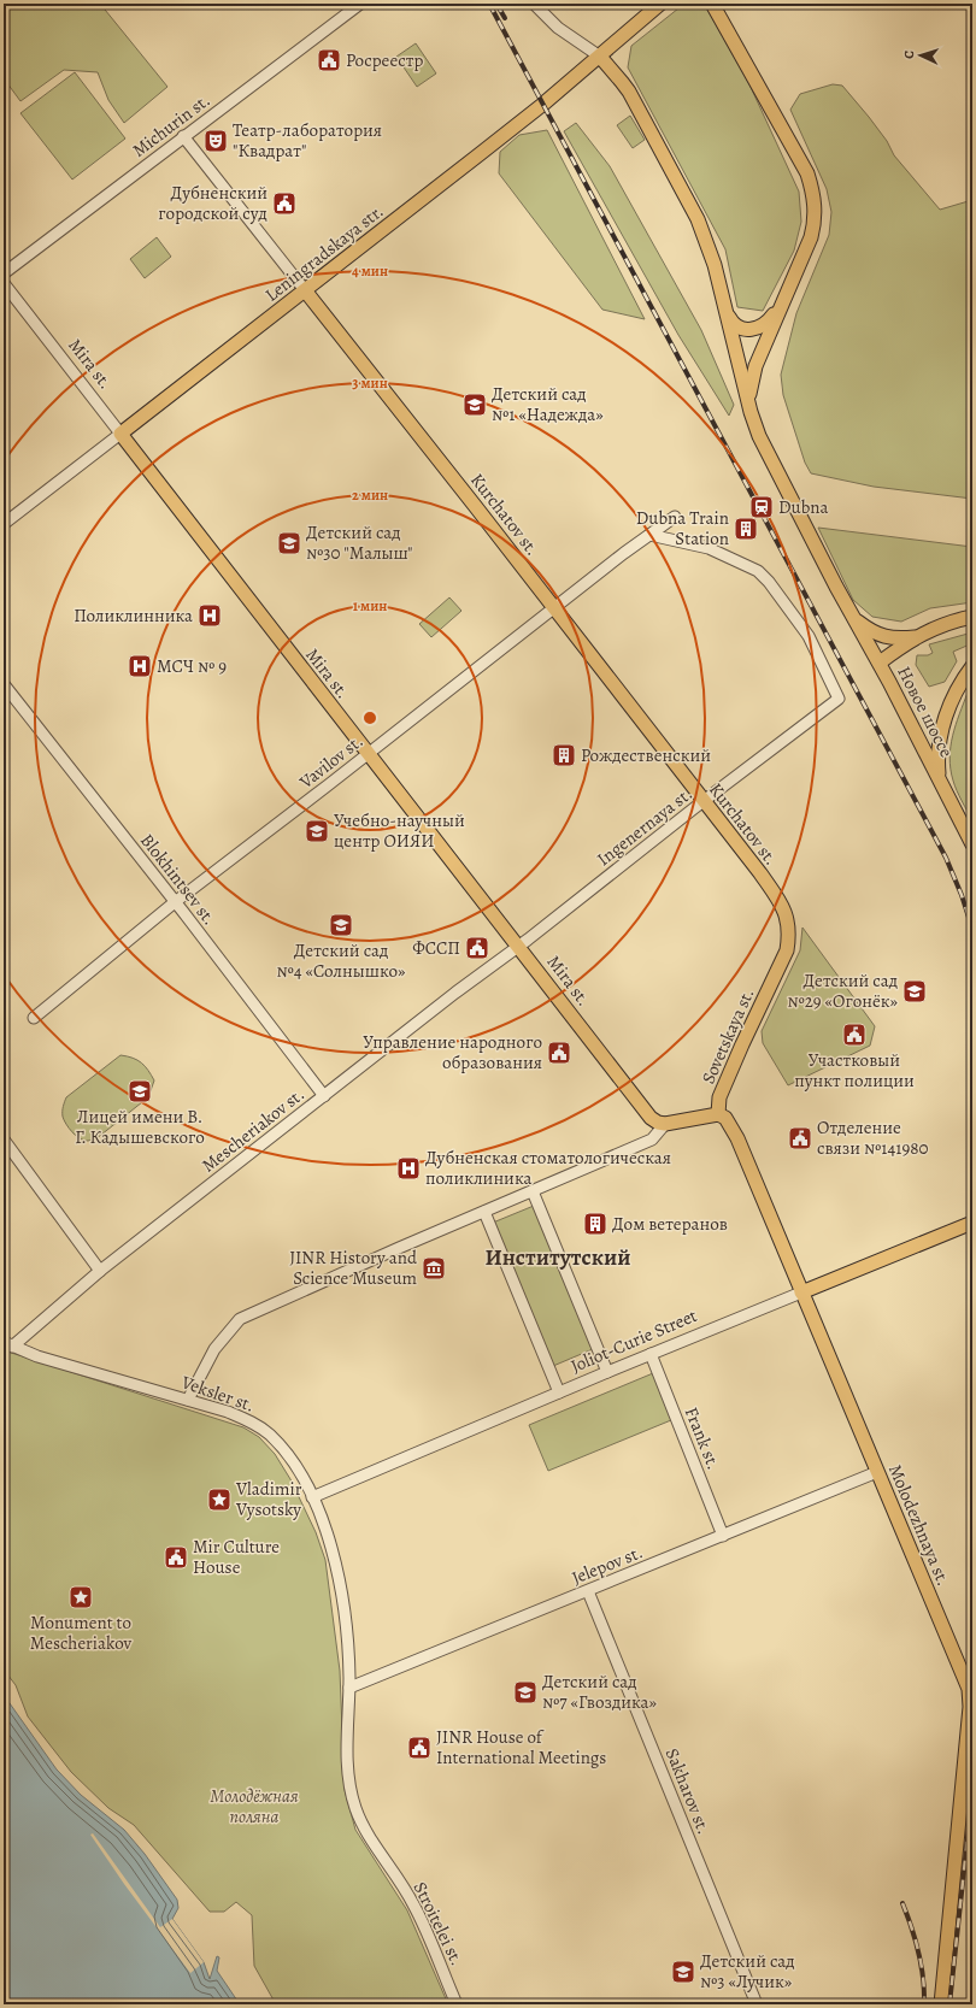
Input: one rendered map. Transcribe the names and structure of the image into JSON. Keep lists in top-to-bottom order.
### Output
{
  "streets": {
    "main road": [
      "Leningradskaya str.",
      "Mira st.",
      "Kurchatov st.",
      "Новое шоссе",
      "Sovetskaya st.",
      "Joliot-Curie Street",
      "Molodezhnaya st."
    ],
    "street": [
      "Michurin st.",
      "Vavilov st.",
      "Ingenernaya st.",
      "Blokhintsev st.",
      "Mescheriakov st.",
      "Veksler st.",
      "Frank st.",
      "Jelepov st.",
      "Sakharov st.",
      "Stroitelei st."
    ]
  },
  "crossings": [
    ["Michurin st.", "Kurchatov st."],
    ["Leningradskaya str.", "Mira st."],
    ["Leningradskaya str.", "Kurchatov st."],
    ["Leningradskaya str.", "Новое шоссе"],
    ["Mira st.", "Vavilov st."],
    ["Mira st.", "Ingenernaya st."],
    ["Mira st.", "Mescheriakov st."],
    ["Kurchatov st.", "Vavilov st."],
    ["Kurchatov st.", "Ingenernaya st."],
    ["Kurchatov st.", "Sovetskaya st."],
    ["Vavilov st.", "Ingenernaya st."],
    ["Vavilov st.", "Blokhintsev st."],
    ["Ingenernaya st.", "Mescheriakov st."],
    ["Blokhintsev st.", "Mescheriakov st."],
    ["Sovetskaya st.", "Molodezhnaya st."],
    ["Mescheriakov st.", "Veksler st."],
    ["Joliot-Curie Street", "Veksler st."],
    ["Joliot-Curie Street", "Frank st."],
    ["Joliot-Curie Street", "Molodezhnaya st."],
    ["Veksler st.", "Jelepov st."],
    ["Veksler st.", "Stroitelei st."],
    ["Frank st.", "Jelepov st."],
    ["Molodezhnaya st.", "Jelepov st."],
    ["Jelepov st.", "Sakharov st."],
    ["Jelepov st.", "Stroitelei st."]
  ],
  "districts": ["Институтский"],
  "parks": ["Молодёжная поляна"],
  "places": {
    "public building": [
      "Росреестр",
      "Дубненский городской суд",
      "ФССП",
      "Участковый пункт полиции",
      "Управление народного образования",
      "Отделение связи №141980",
      "Mir Culture House",
      "JINR House of International Meetings"
    ],
    "theatre": ["Театр-лаборатория \"Квадрат\""],
    "school or university": [
      "Детский сад №1 «Надежда»",
      "Детский сад №30 \"Малыш\"",
      "Учебно-научный центр ОИЯИ",
      "Детский сад №4 «Солнышко»",
      "Детский сад №29 «Огонёк»",
      "Лицей имени В. Г. Кадышевского",
      "Детский сад №7 «Гвоздика»",
      "Детский сад №3 «Лучик»"
    ],
    "station": ["Dubna"],
    "building": ["Dubna Train Station", "Рождественский", "Дом ветеранов"],
    "hospital": ["Поликлинника", "МСЧ № 9", "Дубненская стоматологическая поликлиника"],
    "museum": ["JINR History and Science Museum"],
    "place": ["Vladimir Vysotsky", "Monument to Mescheriakov"]
  },
  "north": "left",
  "rings": [
    "4 мин",
    "3 мин",
    "2 мин",
    "1 мин"
  ]
}
